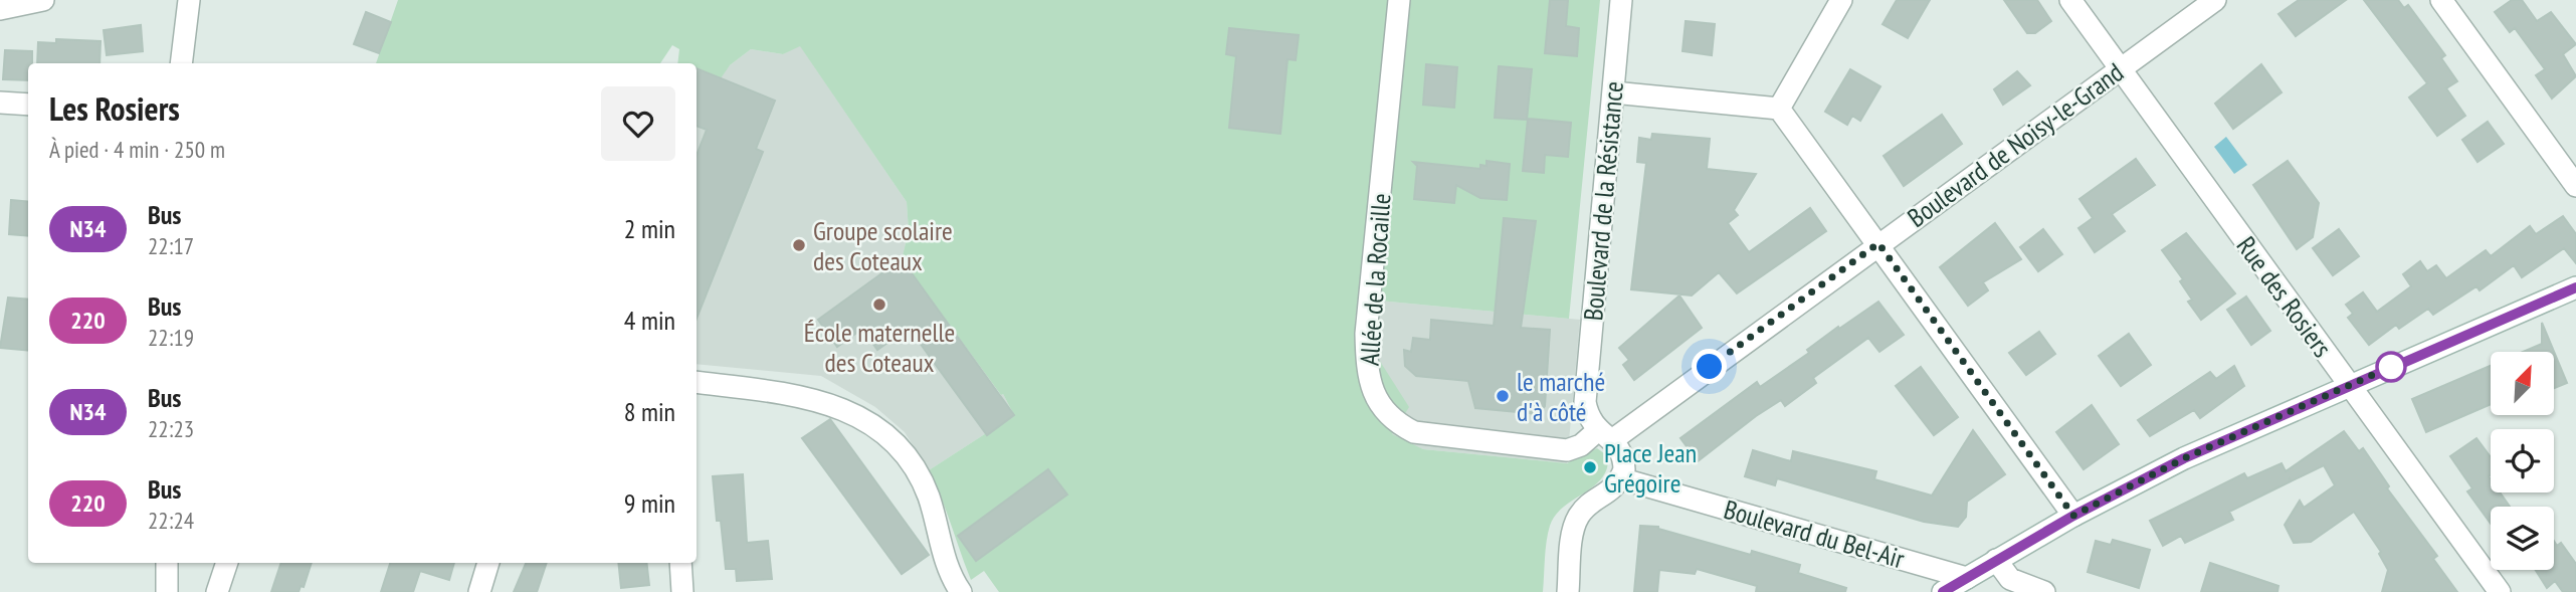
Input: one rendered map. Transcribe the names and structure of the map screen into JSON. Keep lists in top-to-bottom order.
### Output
{
  "streets": {
    "street": [
      "Boulevard de Noisy-le-Grand",
      "Boulevard de la Résistance",
      "Allée de la Rocaille",
      "Rue des Rosiers",
      "Boulevard du Bel-Air"
    ]
  },
  "crossings": [
    ["Boulevard de Noisy-le-Grand", "Boulevard de la Résistance"],
    ["Boulevard de Noisy-le-Grand", "Allée de la Rocaille"],
    ["Boulevard de Noisy-le-Grand", "Rue des Rosiers"],
    ["Boulevard de la Résistance", "Allée de la Rocaille"]
  ],
  "places": [
    "Groupe scolaire des Coteaux",
    "École maternelle des Coteaux",
    "le marché d'à côté",
    "Place Jean Grégoire"
  ],
  "lines": ["bus line N34"],
  "north": "top right",
  "page": {
    "heading": ["Les Rosiers", "À pied · 4 min · 250 m"],
    "list": [
      {
        "mark": "N34",
        "name": "Bus",
        "note": "22:17",
        "value": "2 min"
      },
      {
        "mark": "220",
        "name": "Bus",
        "note": "22:19",
        "value": "4 min"
      },
      {
        "mark": "N34",
        "name": "Bus",
        "note": "22:23",
        "value": "8 min"
      },
      {
        "mark": "220",
        "name": "Bus",
        "note": "22:24",
        "value": "9 min"
      }
    ]
  }
}
